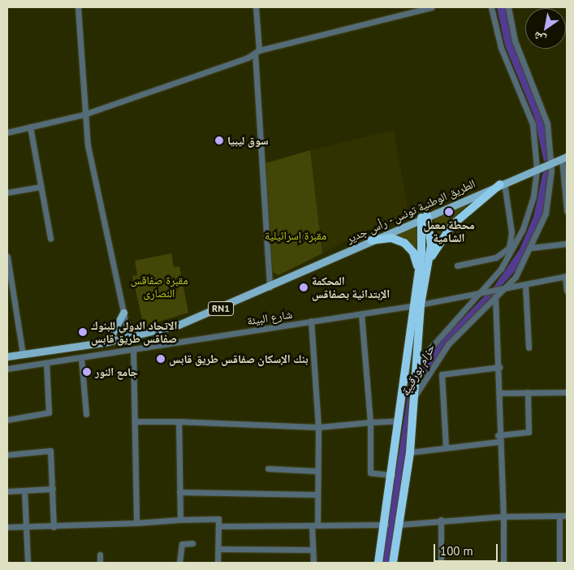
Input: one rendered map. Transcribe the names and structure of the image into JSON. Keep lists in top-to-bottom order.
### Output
{
  "streets": {
    "main road": ["الطريق الوطنية تونس - رأس جدير", "RN1"],
    "street": ["شارع البيئة"]
  },
  "water": ["حزام بورقيبة"],
  "parks": ["مقبرة إسرائيلية", "مقبرة صفاقس النصارى"],
  "places": [
    "سوق ليبيا",
    "محطة معمل الشامية",
    "المحكمة الإبتدائية بصفاقس",
    "الاتحاد الدولي للبنوك صفاقس طريق قابس",
    "بنك الإسكان صفاقس طريق قابس",
    "جامع النور"
  ],
  "scale_bar": "100 m",
  "north": "bottom left"
}
